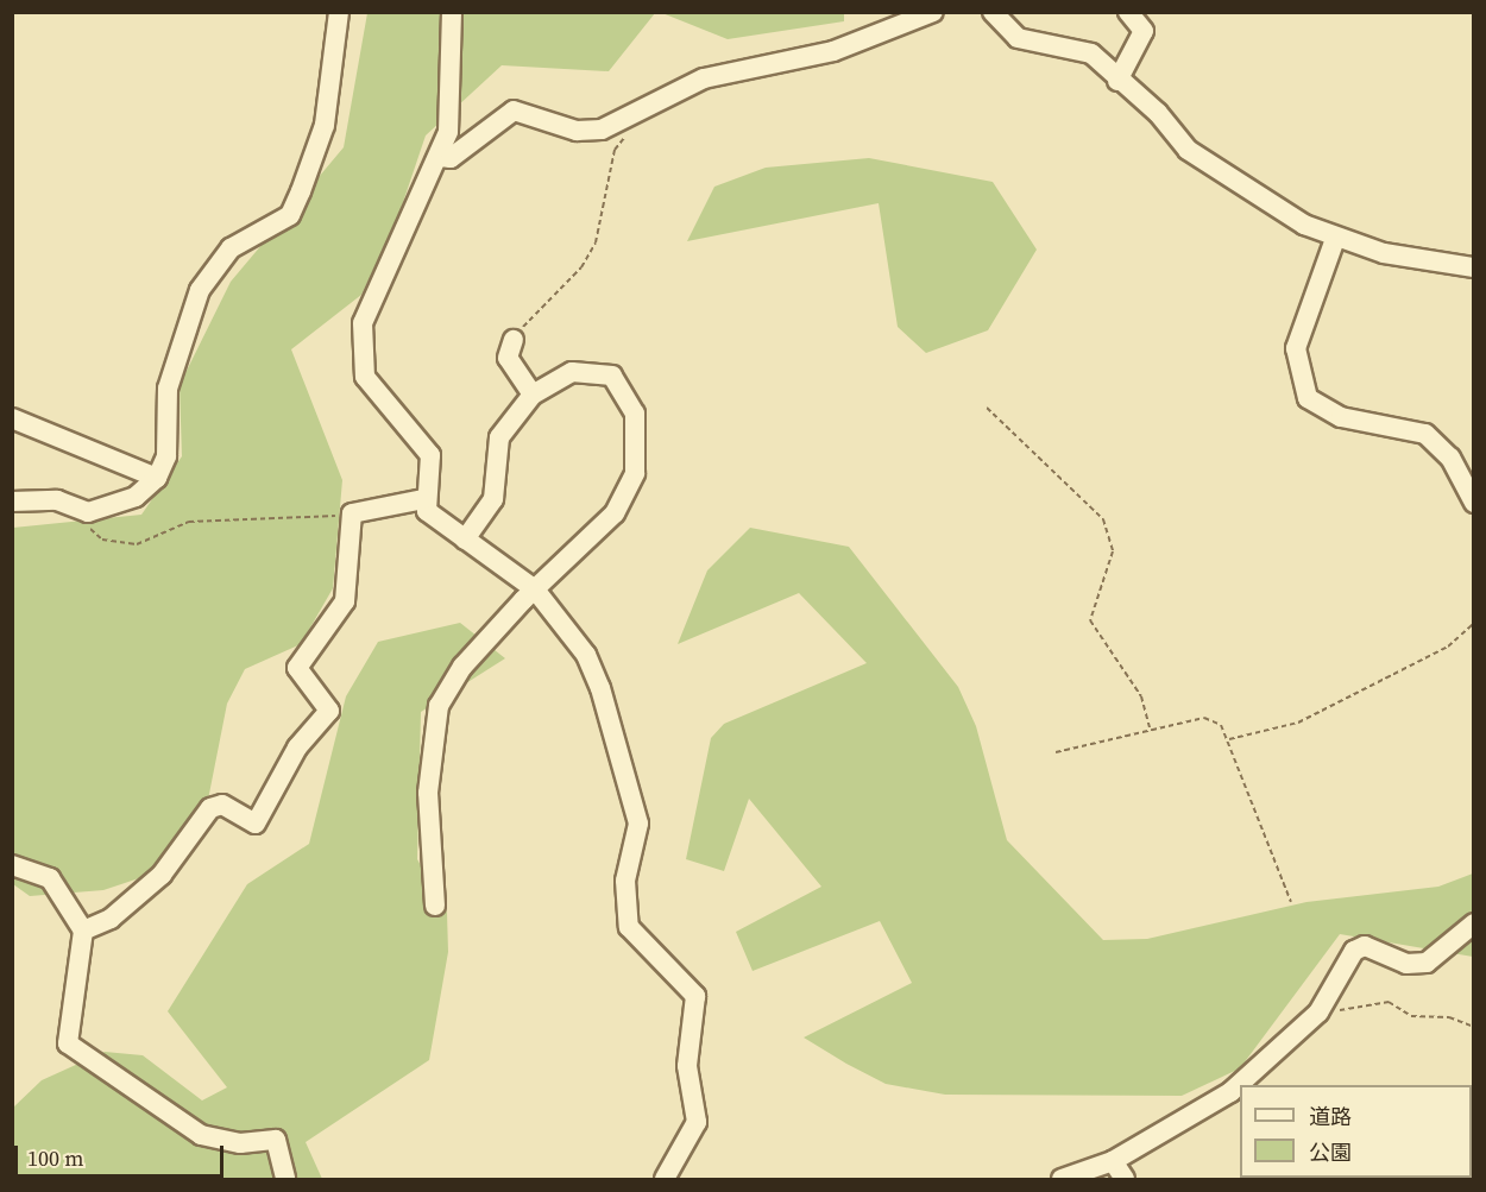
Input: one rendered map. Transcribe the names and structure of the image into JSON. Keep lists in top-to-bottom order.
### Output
{
  "legend": ["道路", "公園"],
  "scale_bar": "100 m"
}
